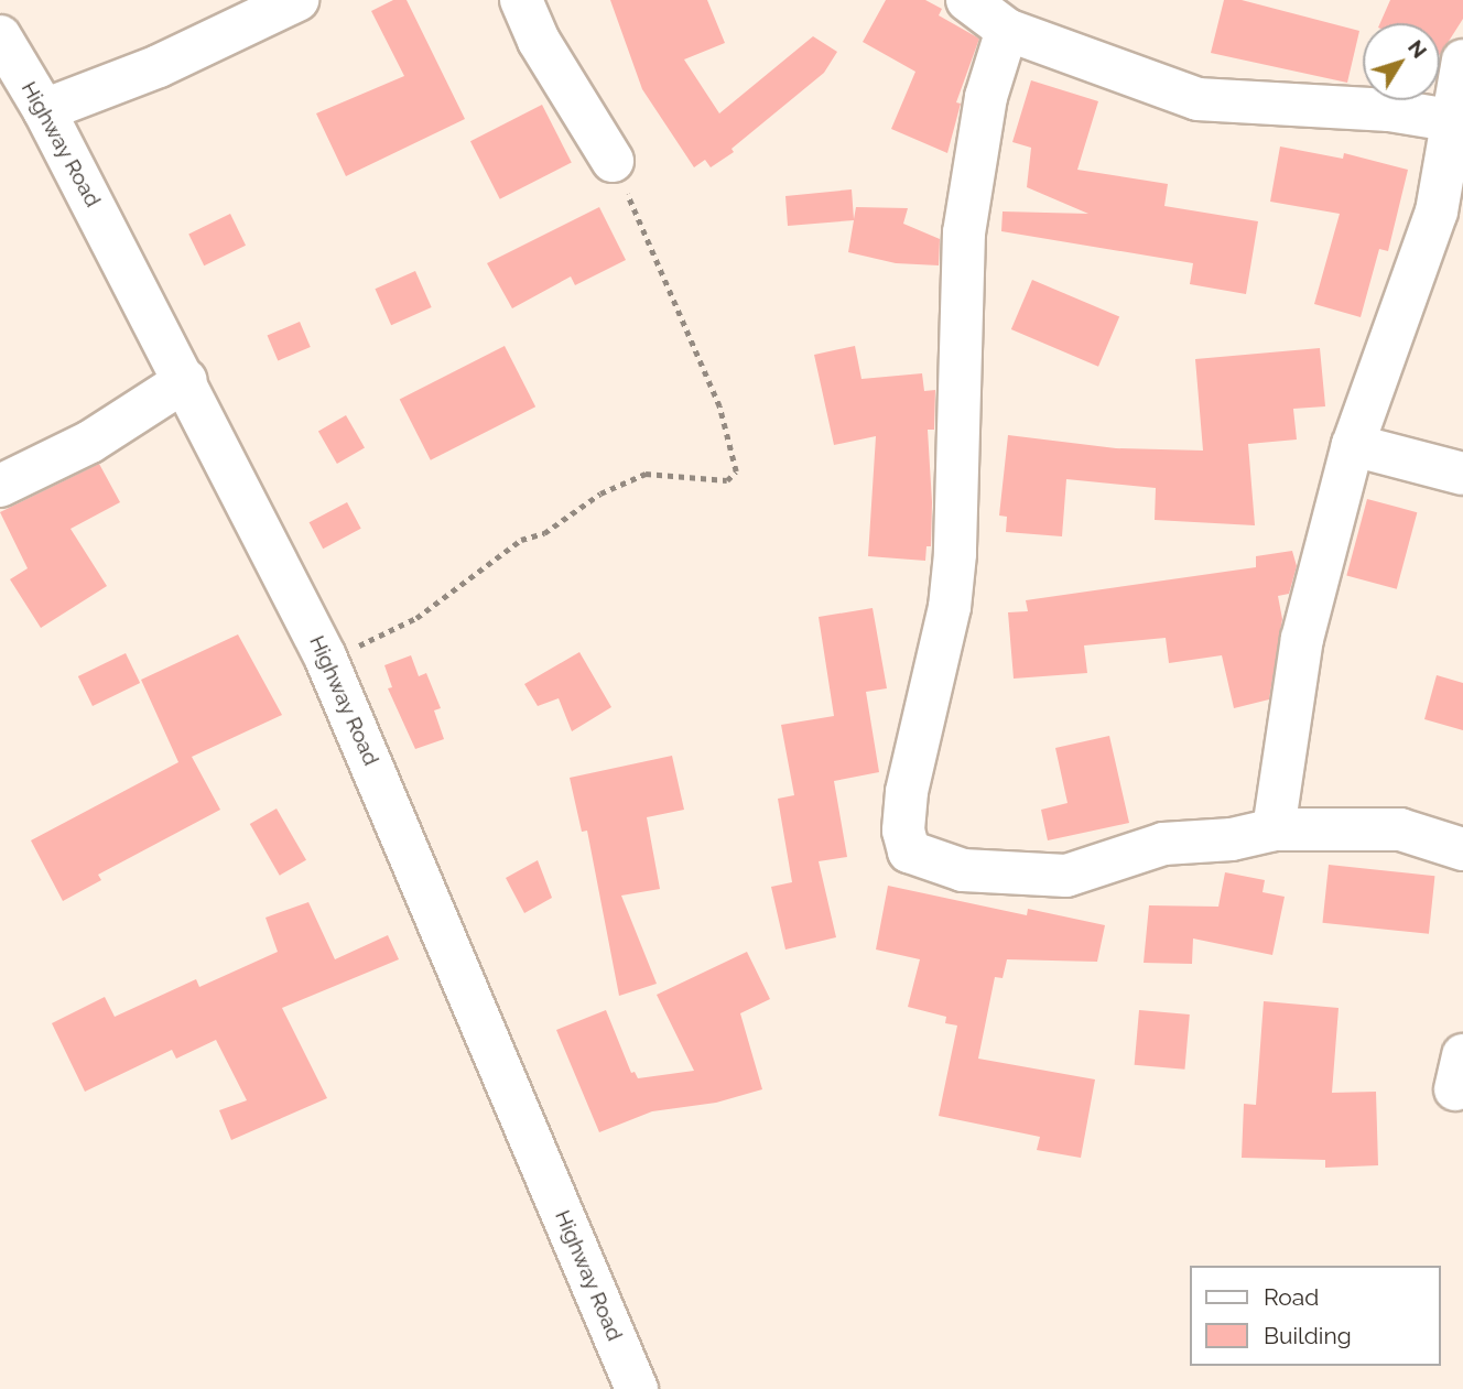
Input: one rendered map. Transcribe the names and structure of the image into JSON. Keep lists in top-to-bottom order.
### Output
{
  "streets": {
    "street": ["Highway Road"]
  },
  "legend": ["Road", "Building"],
  "north": "top right"
}
